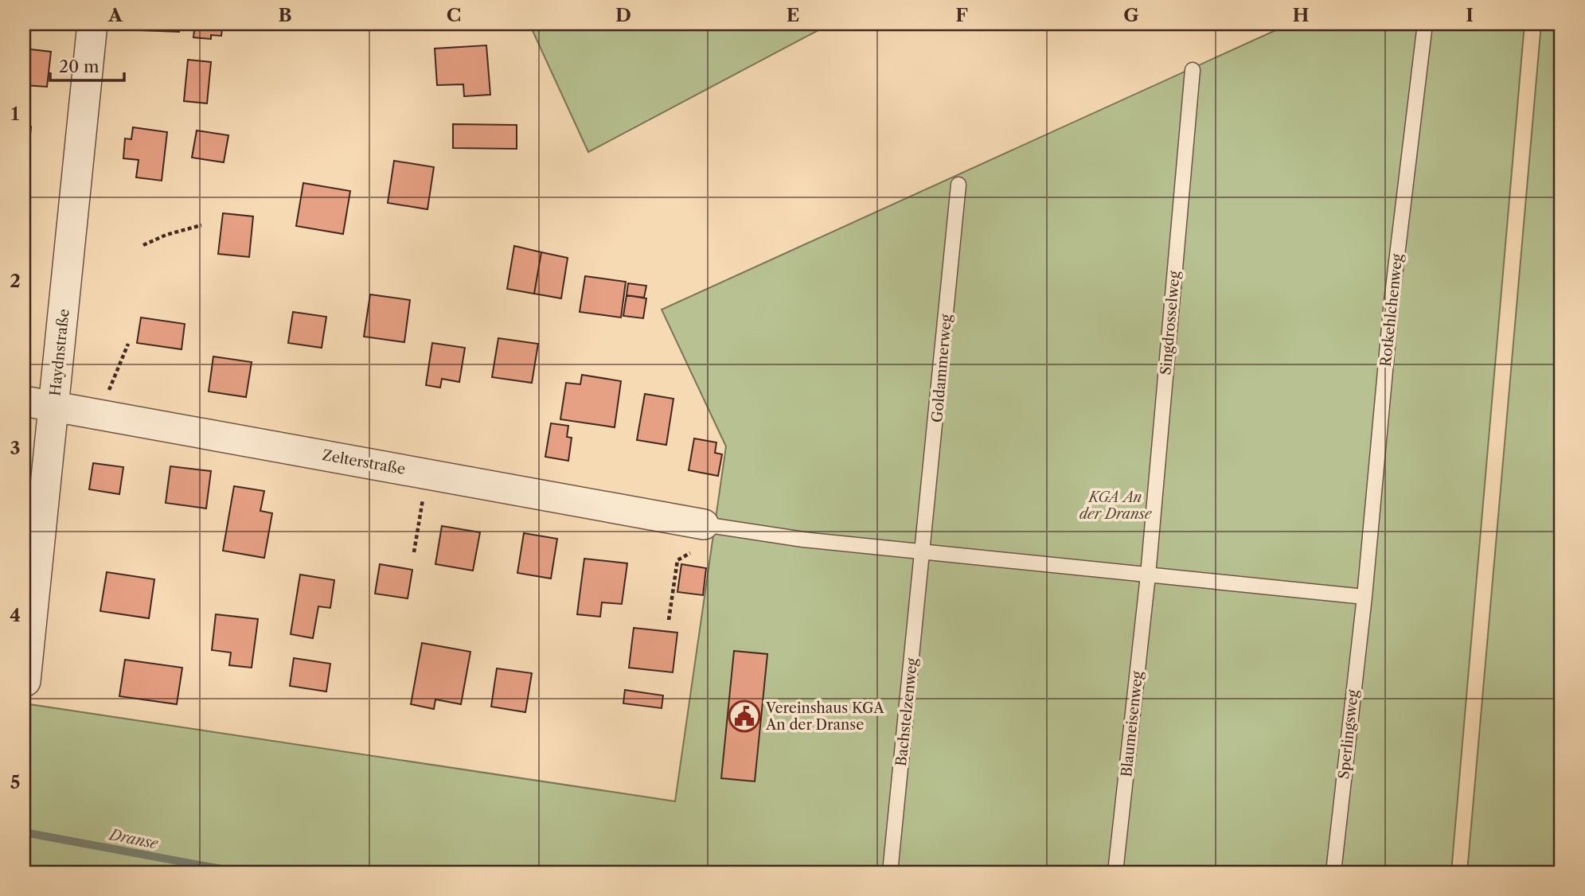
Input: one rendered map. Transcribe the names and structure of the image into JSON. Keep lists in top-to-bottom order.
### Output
{
  "streets": {
    "street": ["Haydnstraße", "Zelterstraße"],
    "lane": [
      "Rotkehlchenweg",
      "Singdrosselweg",
      "Goldammerweg",
      "Bachstelzenweg",
      "Blaumeisenweg",
      "Sperlingsweg"
    ]
  },
  "crossings": [
    ["Rotkehlchenweg", "Sperlingsweg"],
    ["Singdrosselweg", "Blaumeisenweg"],
    ["Haydnstraße", "Zelterstraße"],
    ["Goldammerweg", "Bachstelzenweg"]
  ],
  "water": ["Dranse"],
  "parks": ["KGA An der Dranse"],
  "places": {
    "public building": ["Vereinshaus KGA An der Dranse"]
  },
  "scale_bar": "20 m",
  "grid": {
    "columns": [
      "A",
      "B",
      "C",
      "D",
      "E",
      "F",
      "G",
      "H",
      "I"
    ],
    "rows": [
      "1",
      "2",
      "3",
      "4",
      "5"
    ]
  }
}
